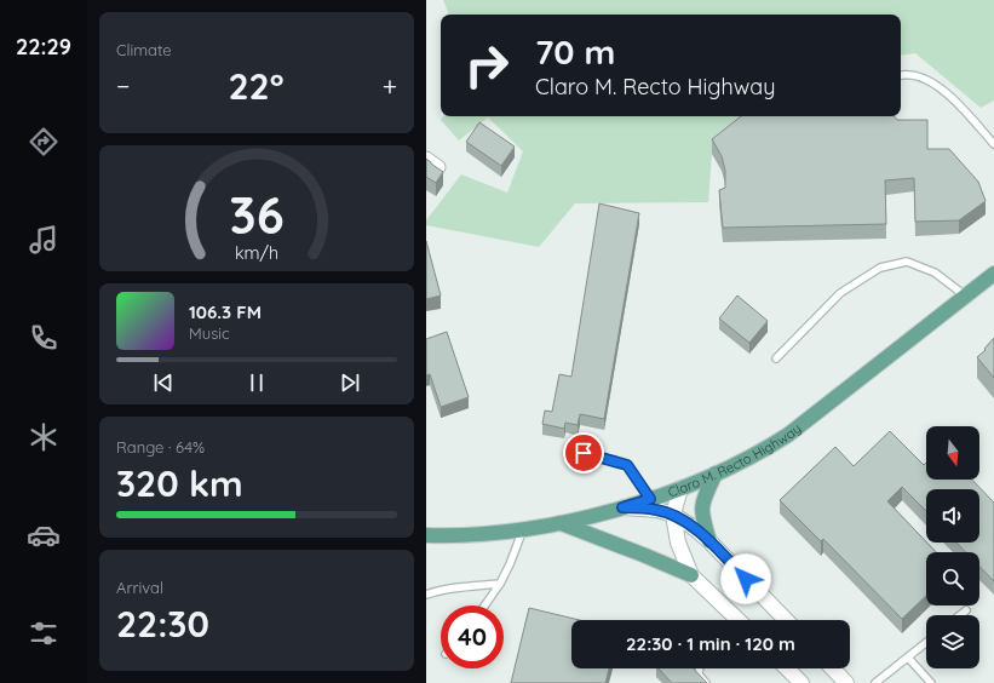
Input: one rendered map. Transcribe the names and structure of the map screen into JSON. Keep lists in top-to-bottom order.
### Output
{
  "streets": {
    "main road": ["Claro M. Recto Highway"]
  },
  "north": "bottom",
  "page": {
    "tabs": "22:29",
    "tile": [
      "Climate",
      ["Range · 64%", "320 km"],
      ["Arrival", "22:30"]
    ],
    "turn": ["70 m", "Claro M. Recto Highway"],
    "heat": ["−", "22°", "+"],
    "song": ["106.3 FM", "Music"],
    "limit": "40",
    "trip": "22:30 · 1 min · 120 m",
    "gauge": ["36", "km/h"]
  }
}
